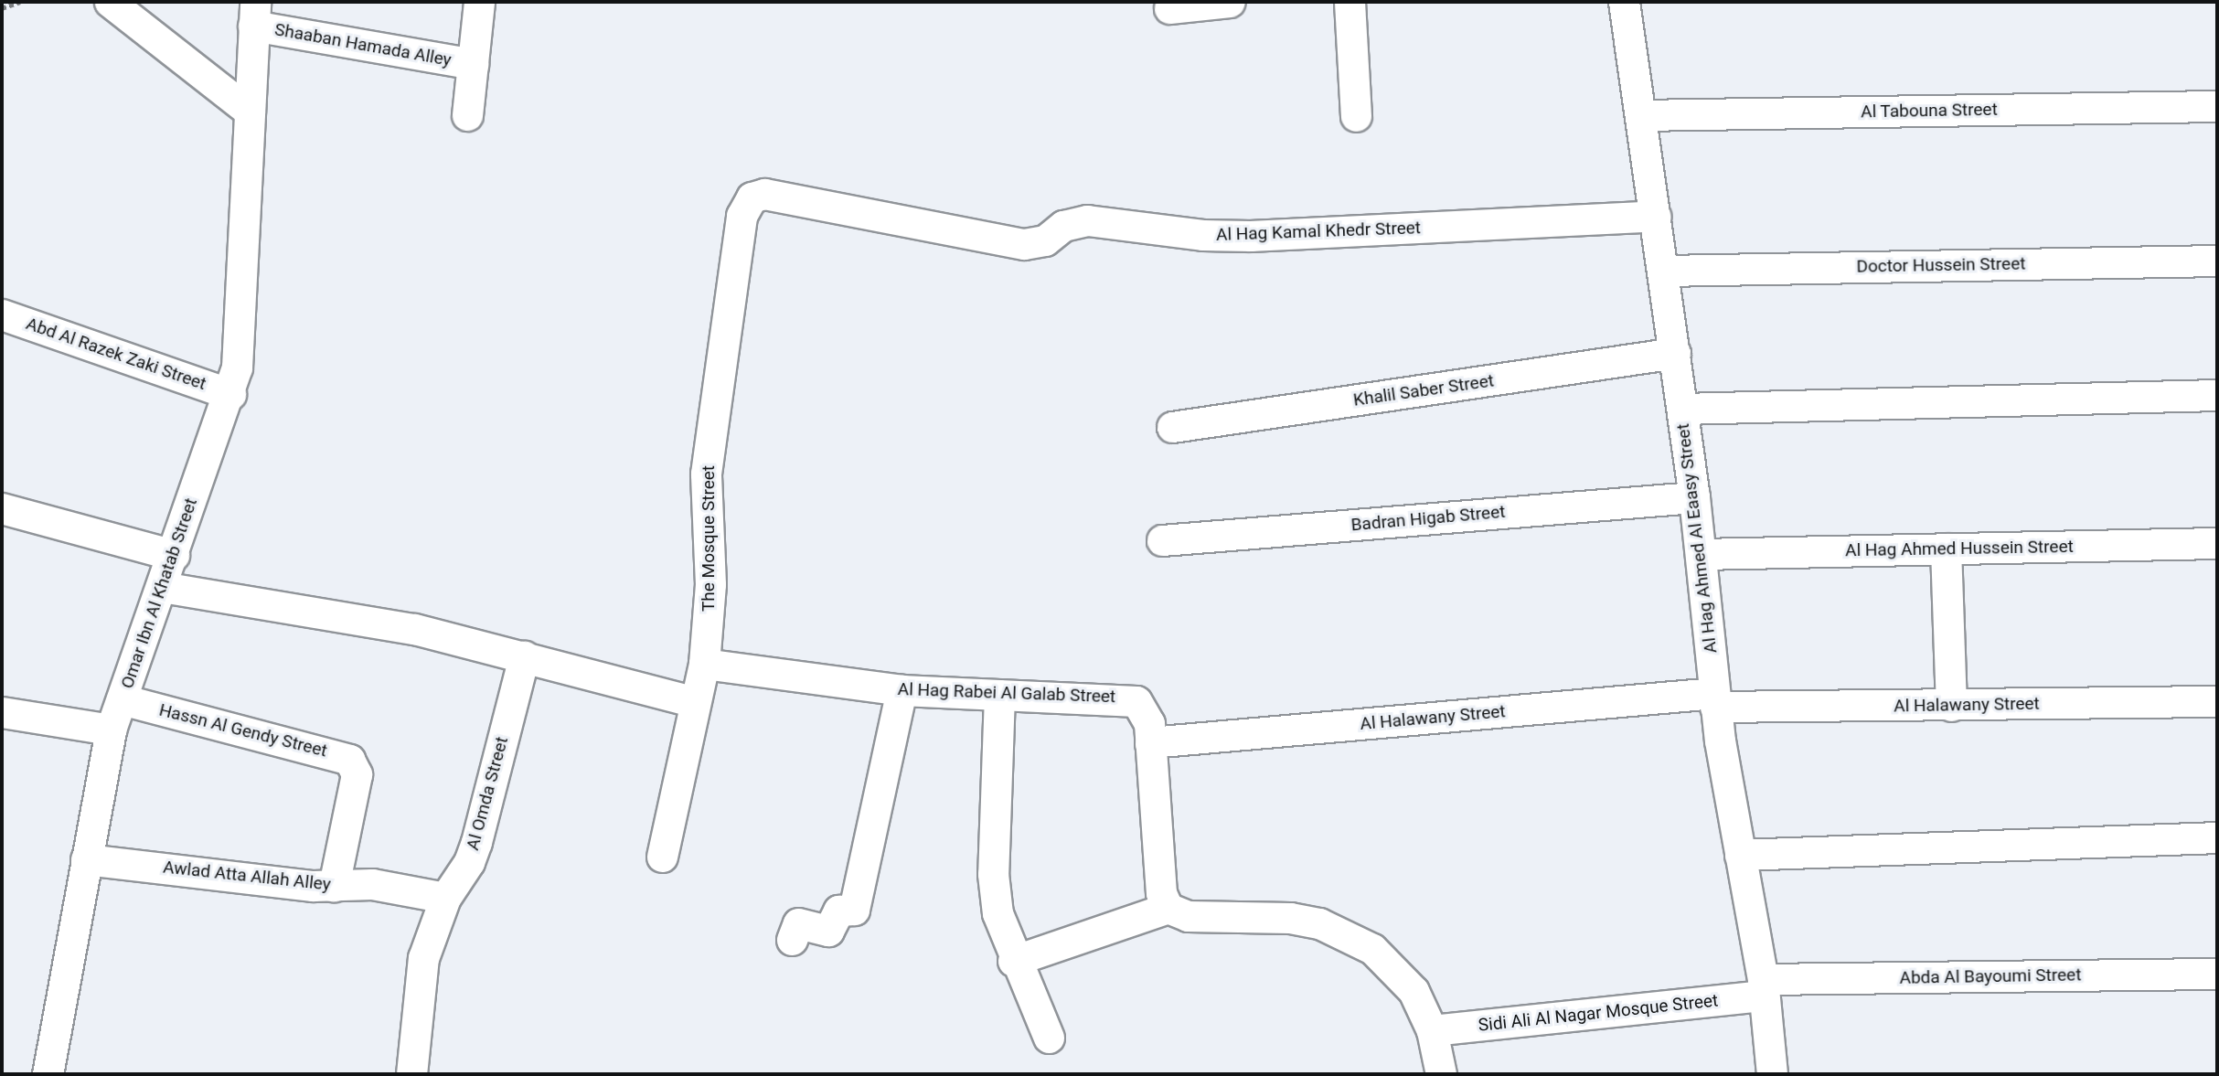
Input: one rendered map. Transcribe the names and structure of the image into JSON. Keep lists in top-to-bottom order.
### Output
{
  "streets": {
    "street": [
      "Shaaban Hamada Alley",
      "Al Tabouna Street",
      "Al Hag Kamal Khedr Street",
      "Doctor Hussein Street",
      "Abd Al Razek Zaki Street",
      "Khalil Saber Street",
      "Badran Higab Street",
      "The Mosque Street",
      "Al Hag Ahmed Al Eaasy Street",
      "Al Hag Ahmed Hussein Street",
      "Omar Ibn Al Khatab Street",
      "Al Hag Rabei Al Galab Street",
      "Al Halawany Street",
      "Hassn Al Gendy Street",
      "Al Omda Street",
      "Awlad Atta Allah Alley",
      "Abda Al Bayoumi Street",
      "Sidi Ali Al Nagar Mosque Street"
    ]
  },
  "crossings": [
    ["Shaaban Hamada Alley", "Omar Ibn Al Khatab Street"],
    ["Al Tabouna Street", "Al Hag Ahmed Al Eaasy Street"],
    ["Al Hag Kamal Khedr Street", "The Mosque Street"],
    ["Al Hag Kamal Khedr Street", "Al Hag Ahmed Al Eaasy Street"],
    ["Doctor Hussein Street", "Al Hag Ahmed Al Eaasy Street"],
    ["Abd Al Razek Zaki Street", "Omar Ibn Al Khatab Street"],
    ["Khalil Saber Street", "Al Hag Ahmed Al Eaasy Street"],
    ["Badran Higab Street", "Al Hag Ahmed Al Eaasy Street"],
    ["The Mosque Street", "Al Hag Rabei Al Galab Street"],
    ["Al Hag Ahmed Al Eaasy Street", "Al Hag Ahmed Hussein Street"],
    ["Al Hag Ahmed Al Eaasy Street", "Al Halawany Street"],
    ["Al Hag Ahmed Al Eaasy Street", "Abda Al Bayoumi Street"],
    ["Al Hag Ahmed Al Eaasy Street", "Sidi Ali Al Nagar Mosque Street"],
    ["Omar Ibn Al Khatab Street", "Hassn Al Gendy Street"],
    ["Omar Ibn Al Khatab Street", "Awlad Atta Allah Alley"],
    ["Al Hag Rabei Al Galab Street", "Al Halawany Street"],
    ["Hassn Al Gendy Street", "Awlad Atta Allah Alley"],
    ["Al Omda Street", "Awlad Atta Allah Alley"],
    ["Abda Al Bayoumi Street", "Sidi Ali Al Nagar Mosque Street"]
  ]
}
